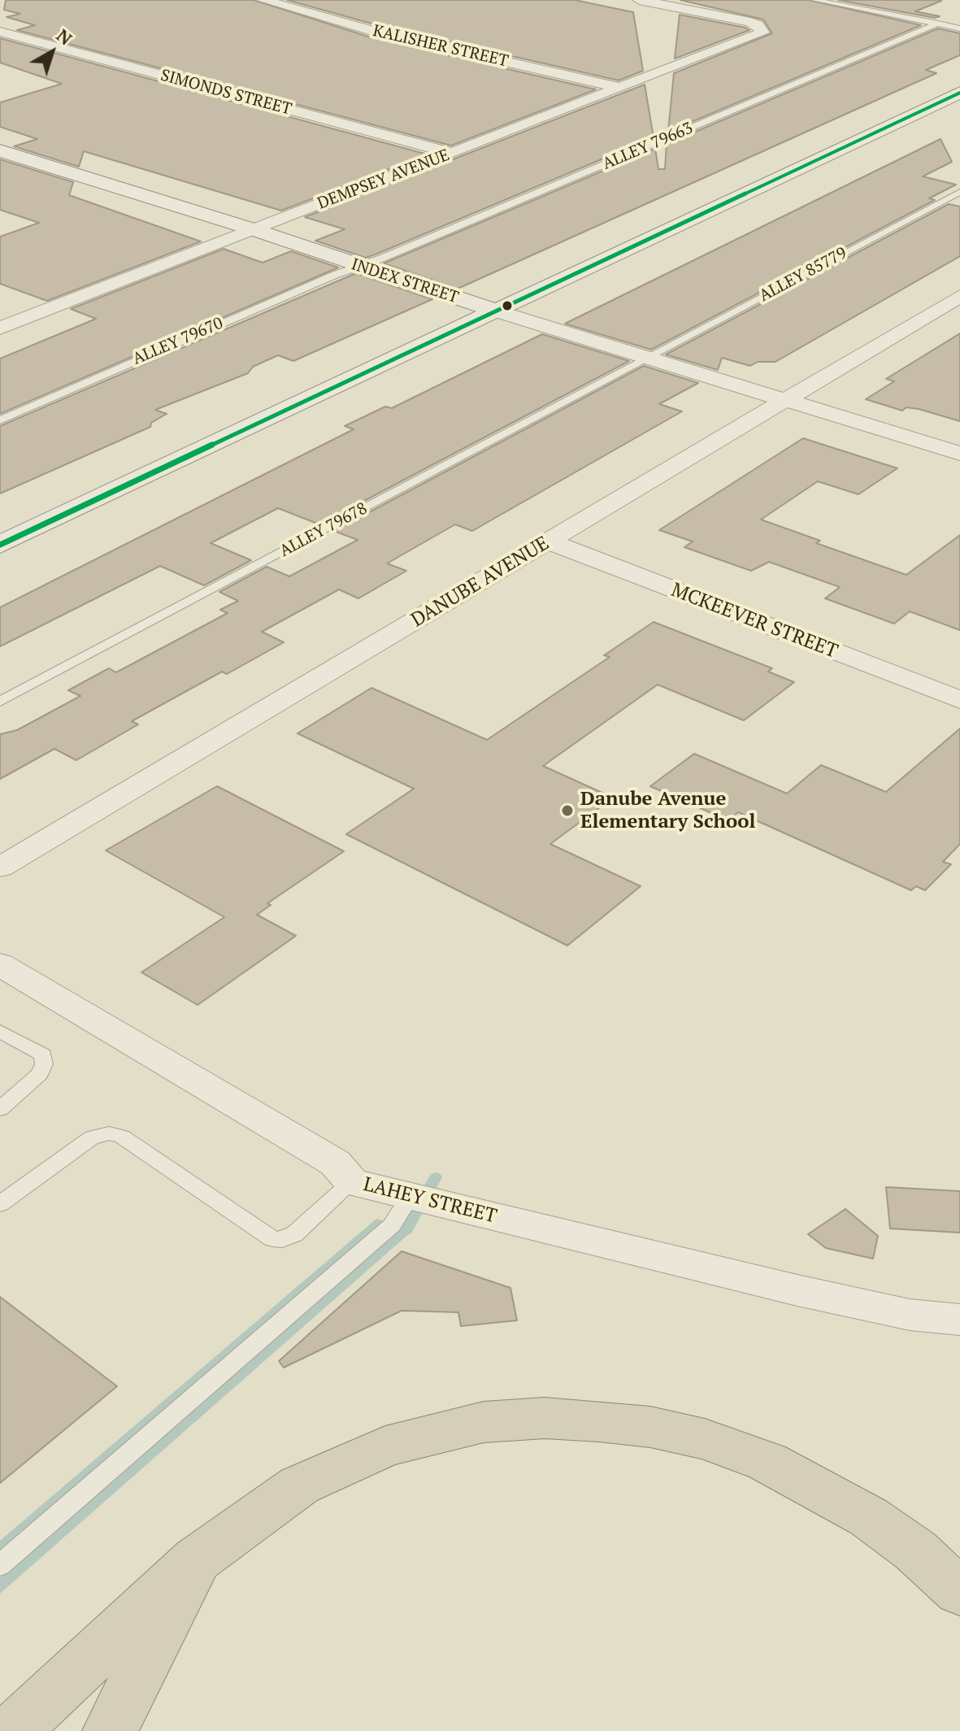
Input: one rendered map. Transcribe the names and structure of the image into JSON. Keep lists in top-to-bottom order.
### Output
{
  "streets": {
    "main road": ["INDEX STREET"],
    "street": [
      "KALISHER STREET",
      "SIMONDS STREET",
      "DEMPSEY AVENUE",
      "DANUBE AVENUE",
      "MCKEEVER STREET",
      "LAHEY STREET"
    ],
    "lane": [
      "ALLEY 79663",
      "ALLEY 85779",
      "ALLEY 79670",
      "ALLEY 79678"
    ]
  },
  "crossings": [
    ["KALISHER STREET", "DEMPSEY AVENUE"],
    ["SIMONDS STREET", "DEMPSEY AVENUE"],
    ["ALLEY 79663", "INDEX STREET"],
    ["ALLEY 79663", "ALLEY 79670"],
    ["DEMPSEY AVENUE", "INDEX STREET"],
    ["ALLEY 85779", "INDEX STREET"],
    ["ALLEY 85779", "ALLEY 79678"],
    ["INDEX STREET", "ALLEY 79670"],
    ["INDEX STREET", "ALLEY 79678"],
    ["INDEX STREET", "DANUBE AVENUE"],
    ["DANUBE AVENUE", "MCKEEVER STREET"]
  ],
  "places": ["Danube Avenue Elementary School"],
  "north": "top right"
}
